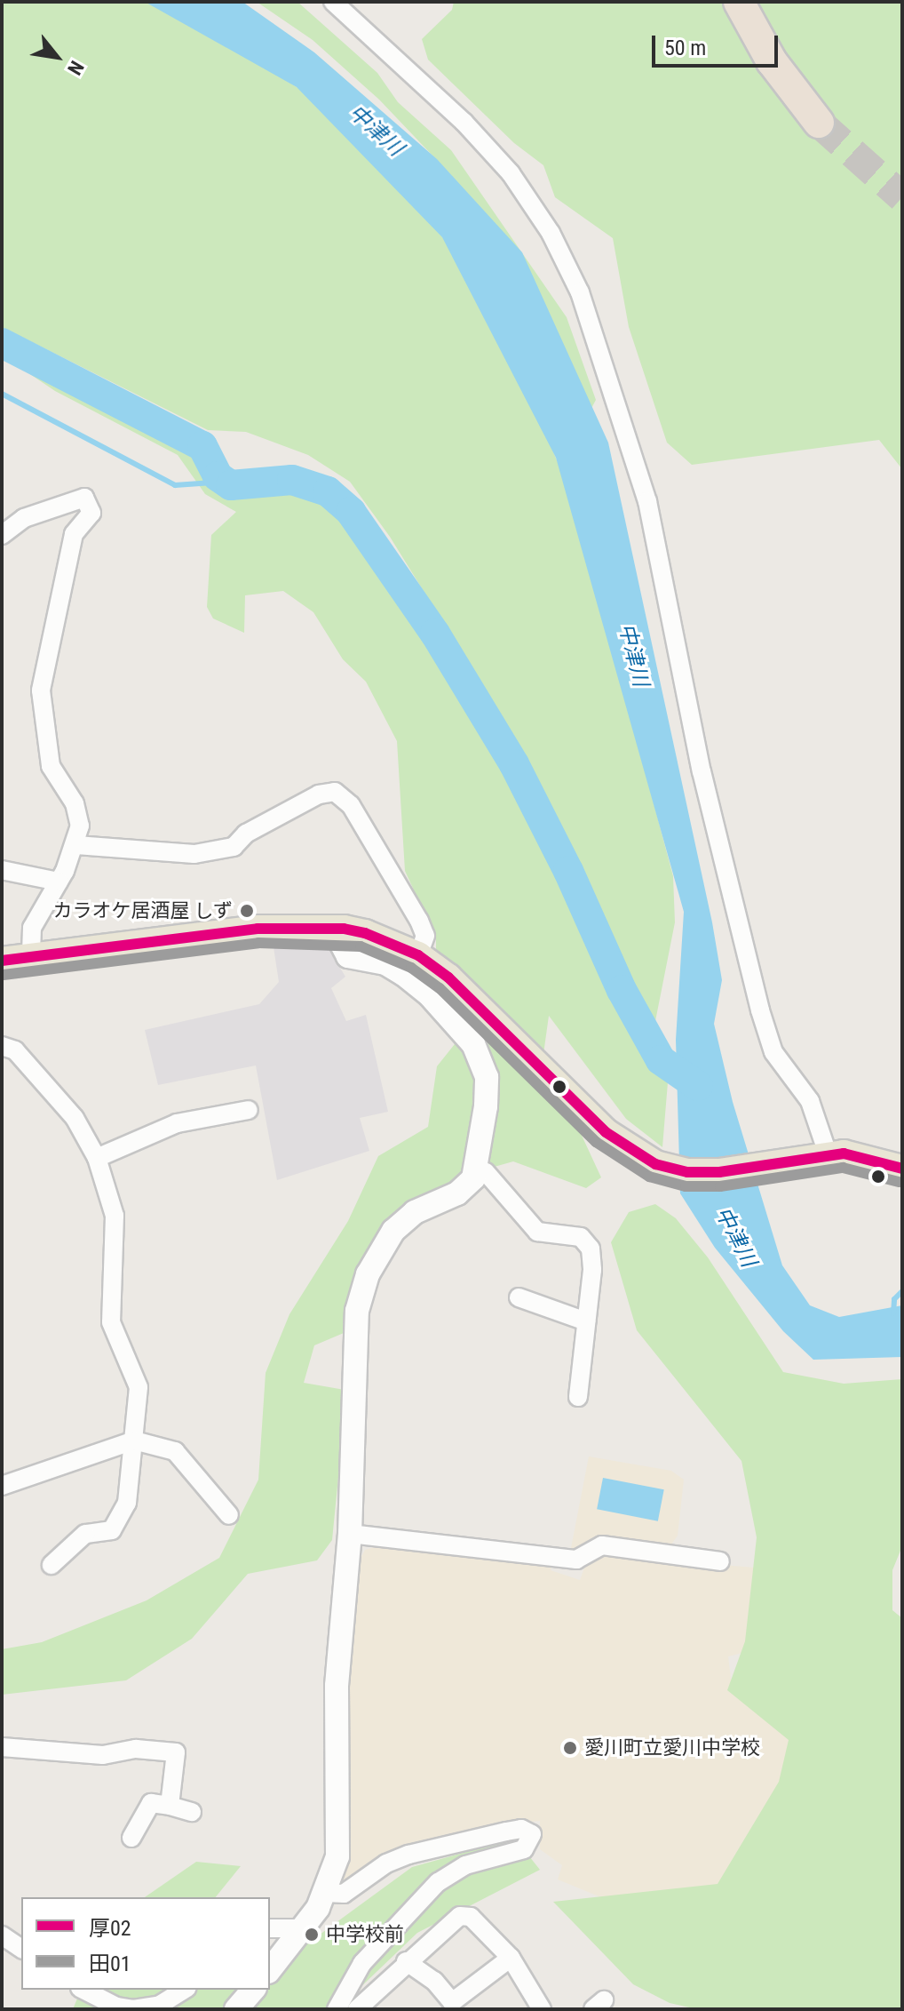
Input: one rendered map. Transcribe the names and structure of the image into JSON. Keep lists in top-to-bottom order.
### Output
{
  "water": ["中津川"],
  "places": ["カラオケ居酒屋 しず", "愛川町立愛川中学校", "中学校前"],
  "lines": ["transit line 厚02", "transit line 田01"],
  "legend": ["厚02", "田01"],
  "scale_bar": "50 m",
  "north": "bottom right"
}
